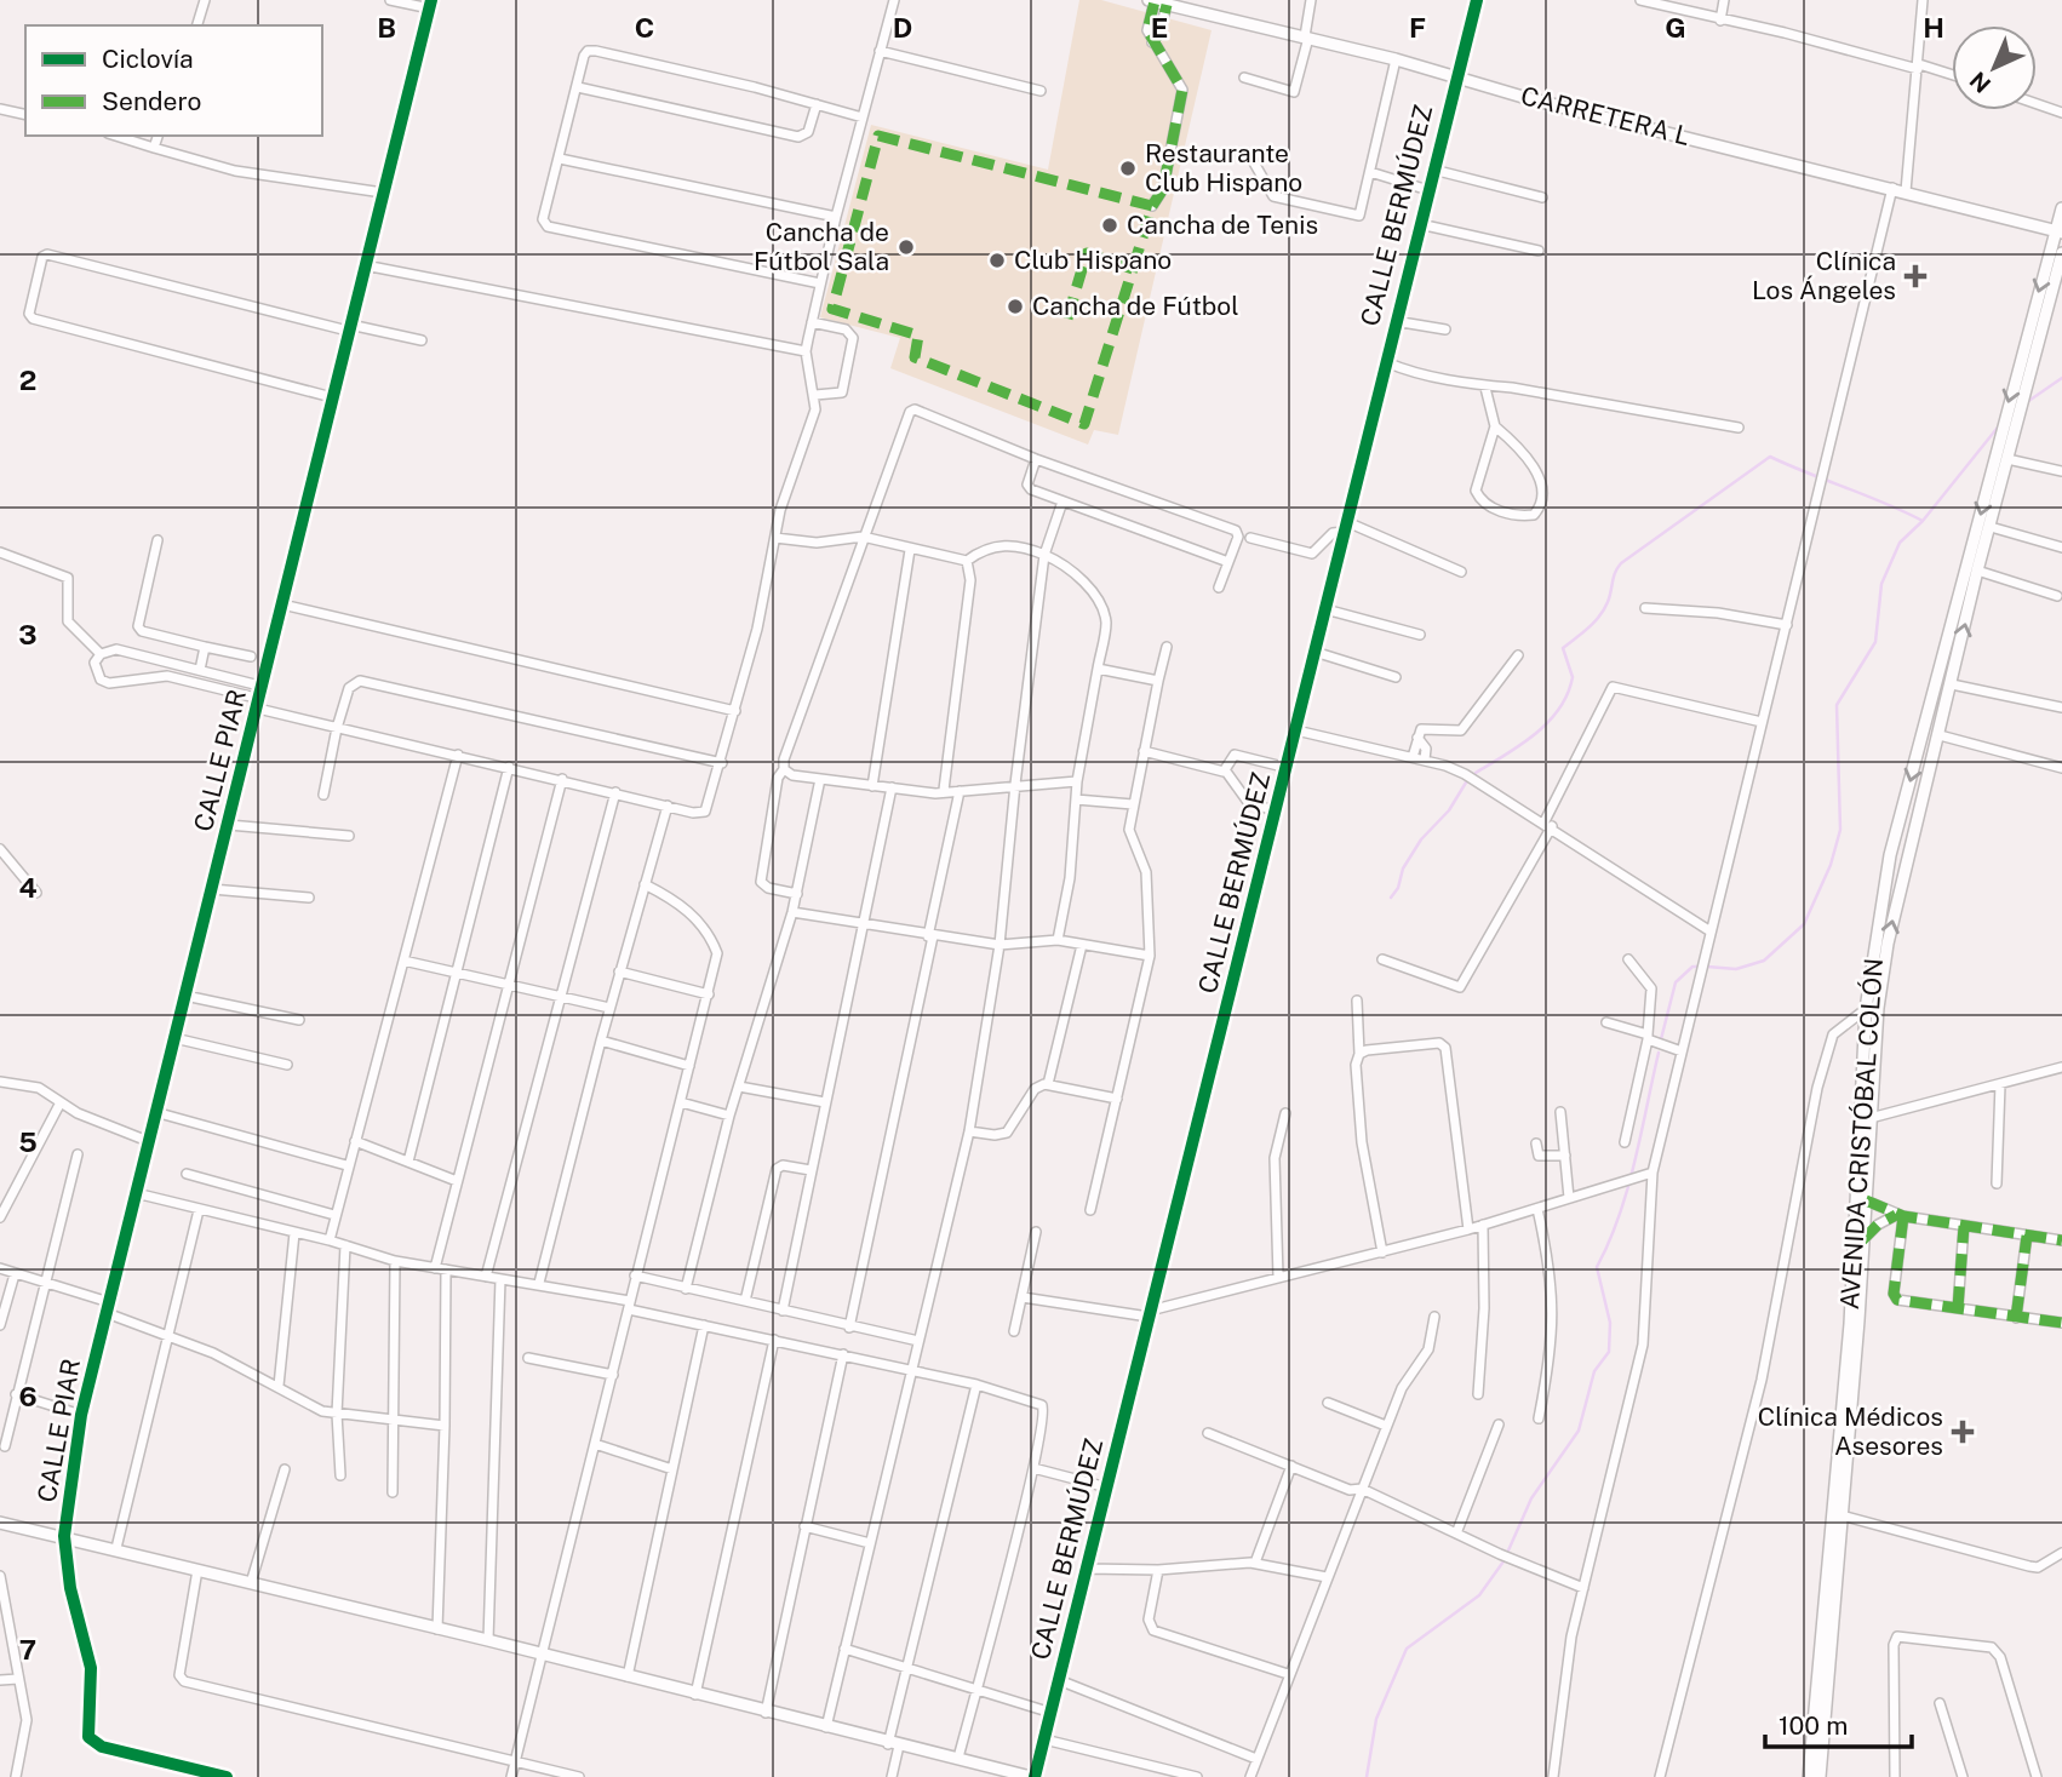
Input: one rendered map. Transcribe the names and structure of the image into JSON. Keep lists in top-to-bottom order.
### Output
{
  "streets": {
    "street": [
      "CARRETERA L",
      "CALLE BERMÚDEZ",
      "CALLE PIAR",
      "AVENIDA CRISTÓBAL COLÓN"
    ]
  },
  "crossings": [
    ["CARRETERA L", "CALLE BERMÚDEZ"],
    ["CARRETERA L", "AVENIDA CRISTÓBAL COLÓN"]
  ],
  "places": {
    "other": [
      "Restaurante Club Hispano",
      "Cancha de Tenis",
      "Cancha de Fútbol Sala",
      "Club Hispano",
      "Cancha de Fútbol"
    ],
    "health": ["Clínica Los Ángeles", "Clínica Médicos Asesores"]
  },
  "legend": ["Ciclovía", "Sendero"],
  "scale_bar": "100 m",
  "north": "bottom left",
  "grid": {
    "columns": [
      "B",
      "C",
      "D",
      "E",
      "F",
      "G",
      "H"
    ],
    "rows": [
      "2",
      "3",
      "4",
      "5",
      "6",
      "7"
    ]
  }
}
